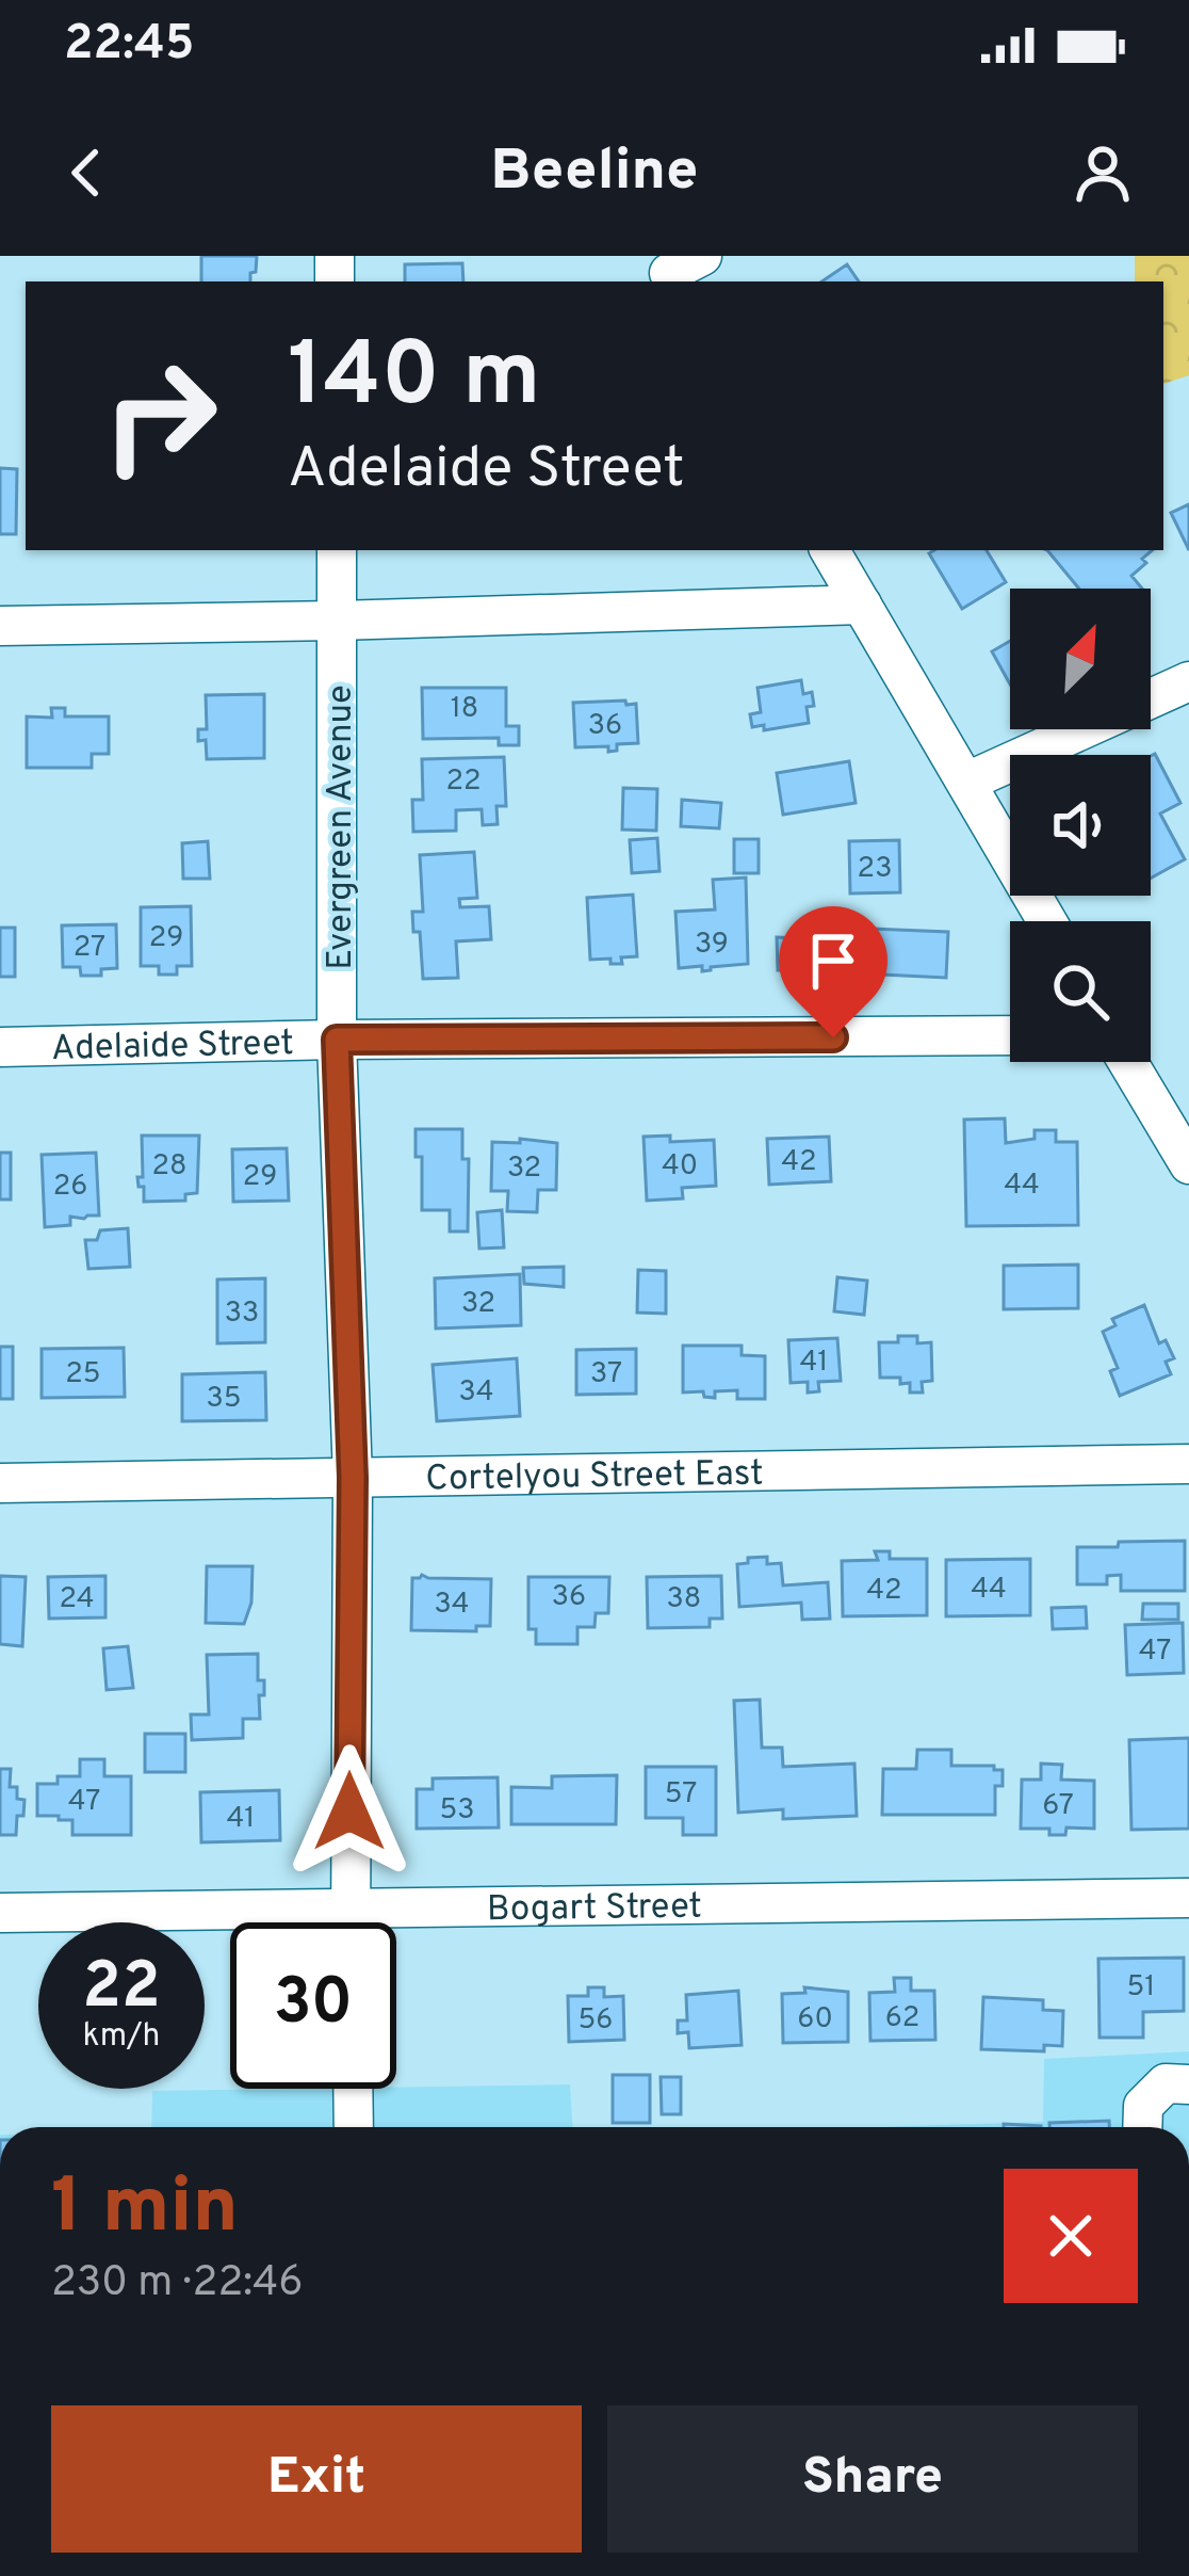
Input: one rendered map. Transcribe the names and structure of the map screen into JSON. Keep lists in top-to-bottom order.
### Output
{
  "streets": {
    "street": [
      "Evergreen Avenue",
      "Adelaide Street",
      "Cortelyou Street East",
      "Bogart Street"
    ]
  },
  "crossings": [
    ["Evergreen Avenue", "Adelaide Street"],
    ["Evergreen Avenue", "Cortelyou Street East"],
    ["Evergreen Avenue", "Bogart Street"]
  ],
  "house_numbers": [
    "18",
    "36",
    "22",
    "23",
    "29",
    "39",
    "27",
    "42",
    "28",
    "40",
    "32",
    "29",
    "44",
    "26",
    "32",
    "33",
    "41",
    "25",
    "37",
    "34",
    "35",
    "44",
    "42",
    "36",
    "24",
    "38",
    "34",
    "47",
    "57",
    "47",
    "67",
    "53",
    "41",
    "51",
    "62",
    "60",
    "56"
  ],
  "north": "top right",
  "page": {
    "status": "22:45",
    "header": "Beeline",
    "turn": ["140 m", "Adelaide Street"],
    "speed": "22 km/h",
    "limit": "30",
    "heading": ["1 min", "230 m · 22:46"],
    "buttons": ["Exit", "Share"]
  }
}
